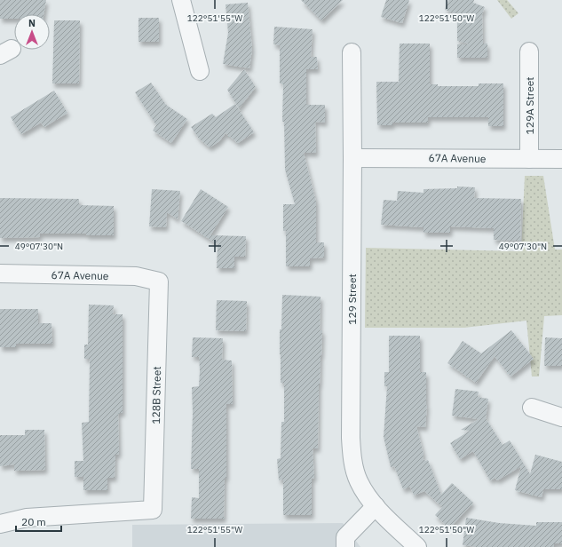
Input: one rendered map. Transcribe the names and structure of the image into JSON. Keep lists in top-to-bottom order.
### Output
{
  "streets": {
    "street": [
      "129A Street",
      "67A Avenue",
      "129 Street",
      "128B Street"
    ]
  },
  "crossings": [
    ["129A Street", "67A Avenue"],
    ["67A Avenue", "129 Street"],
    ["67A Avenue", "128B Street"]
  ],
  "scale_bar": "20 m",
  "north": "top",
  "coordinates": ["122°51'55\"W", "122°51'50\"W", "49°07'30\"N"]
}
